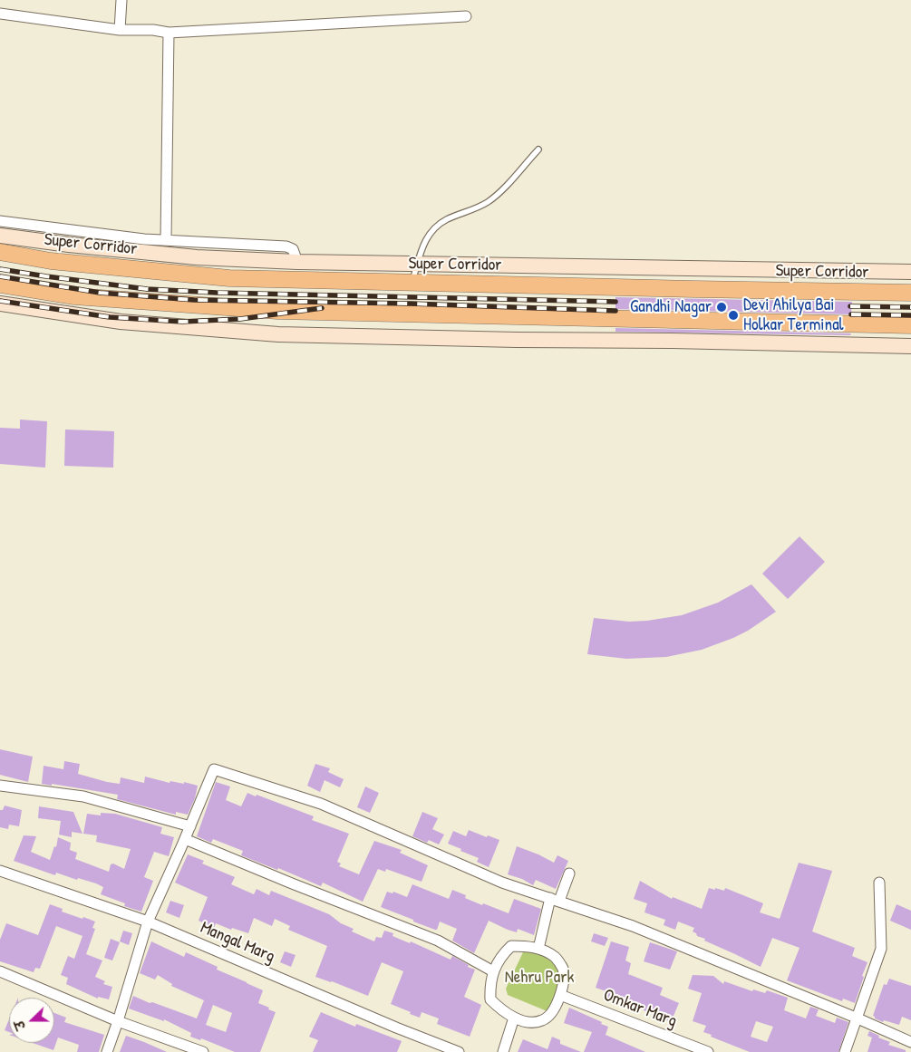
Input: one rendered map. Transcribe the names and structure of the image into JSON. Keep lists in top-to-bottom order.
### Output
{
  "streets": {
    "main road": ["Super Corridor"],
    "street": ["Mangal Marg", "Omkar Marg"]
  },
  "parks": ["Nehru Park"],
  "places": ["Gandhi Nagar", "Devi Ahilya Bai Holkar Terminal"],
  "north": "left"
}
